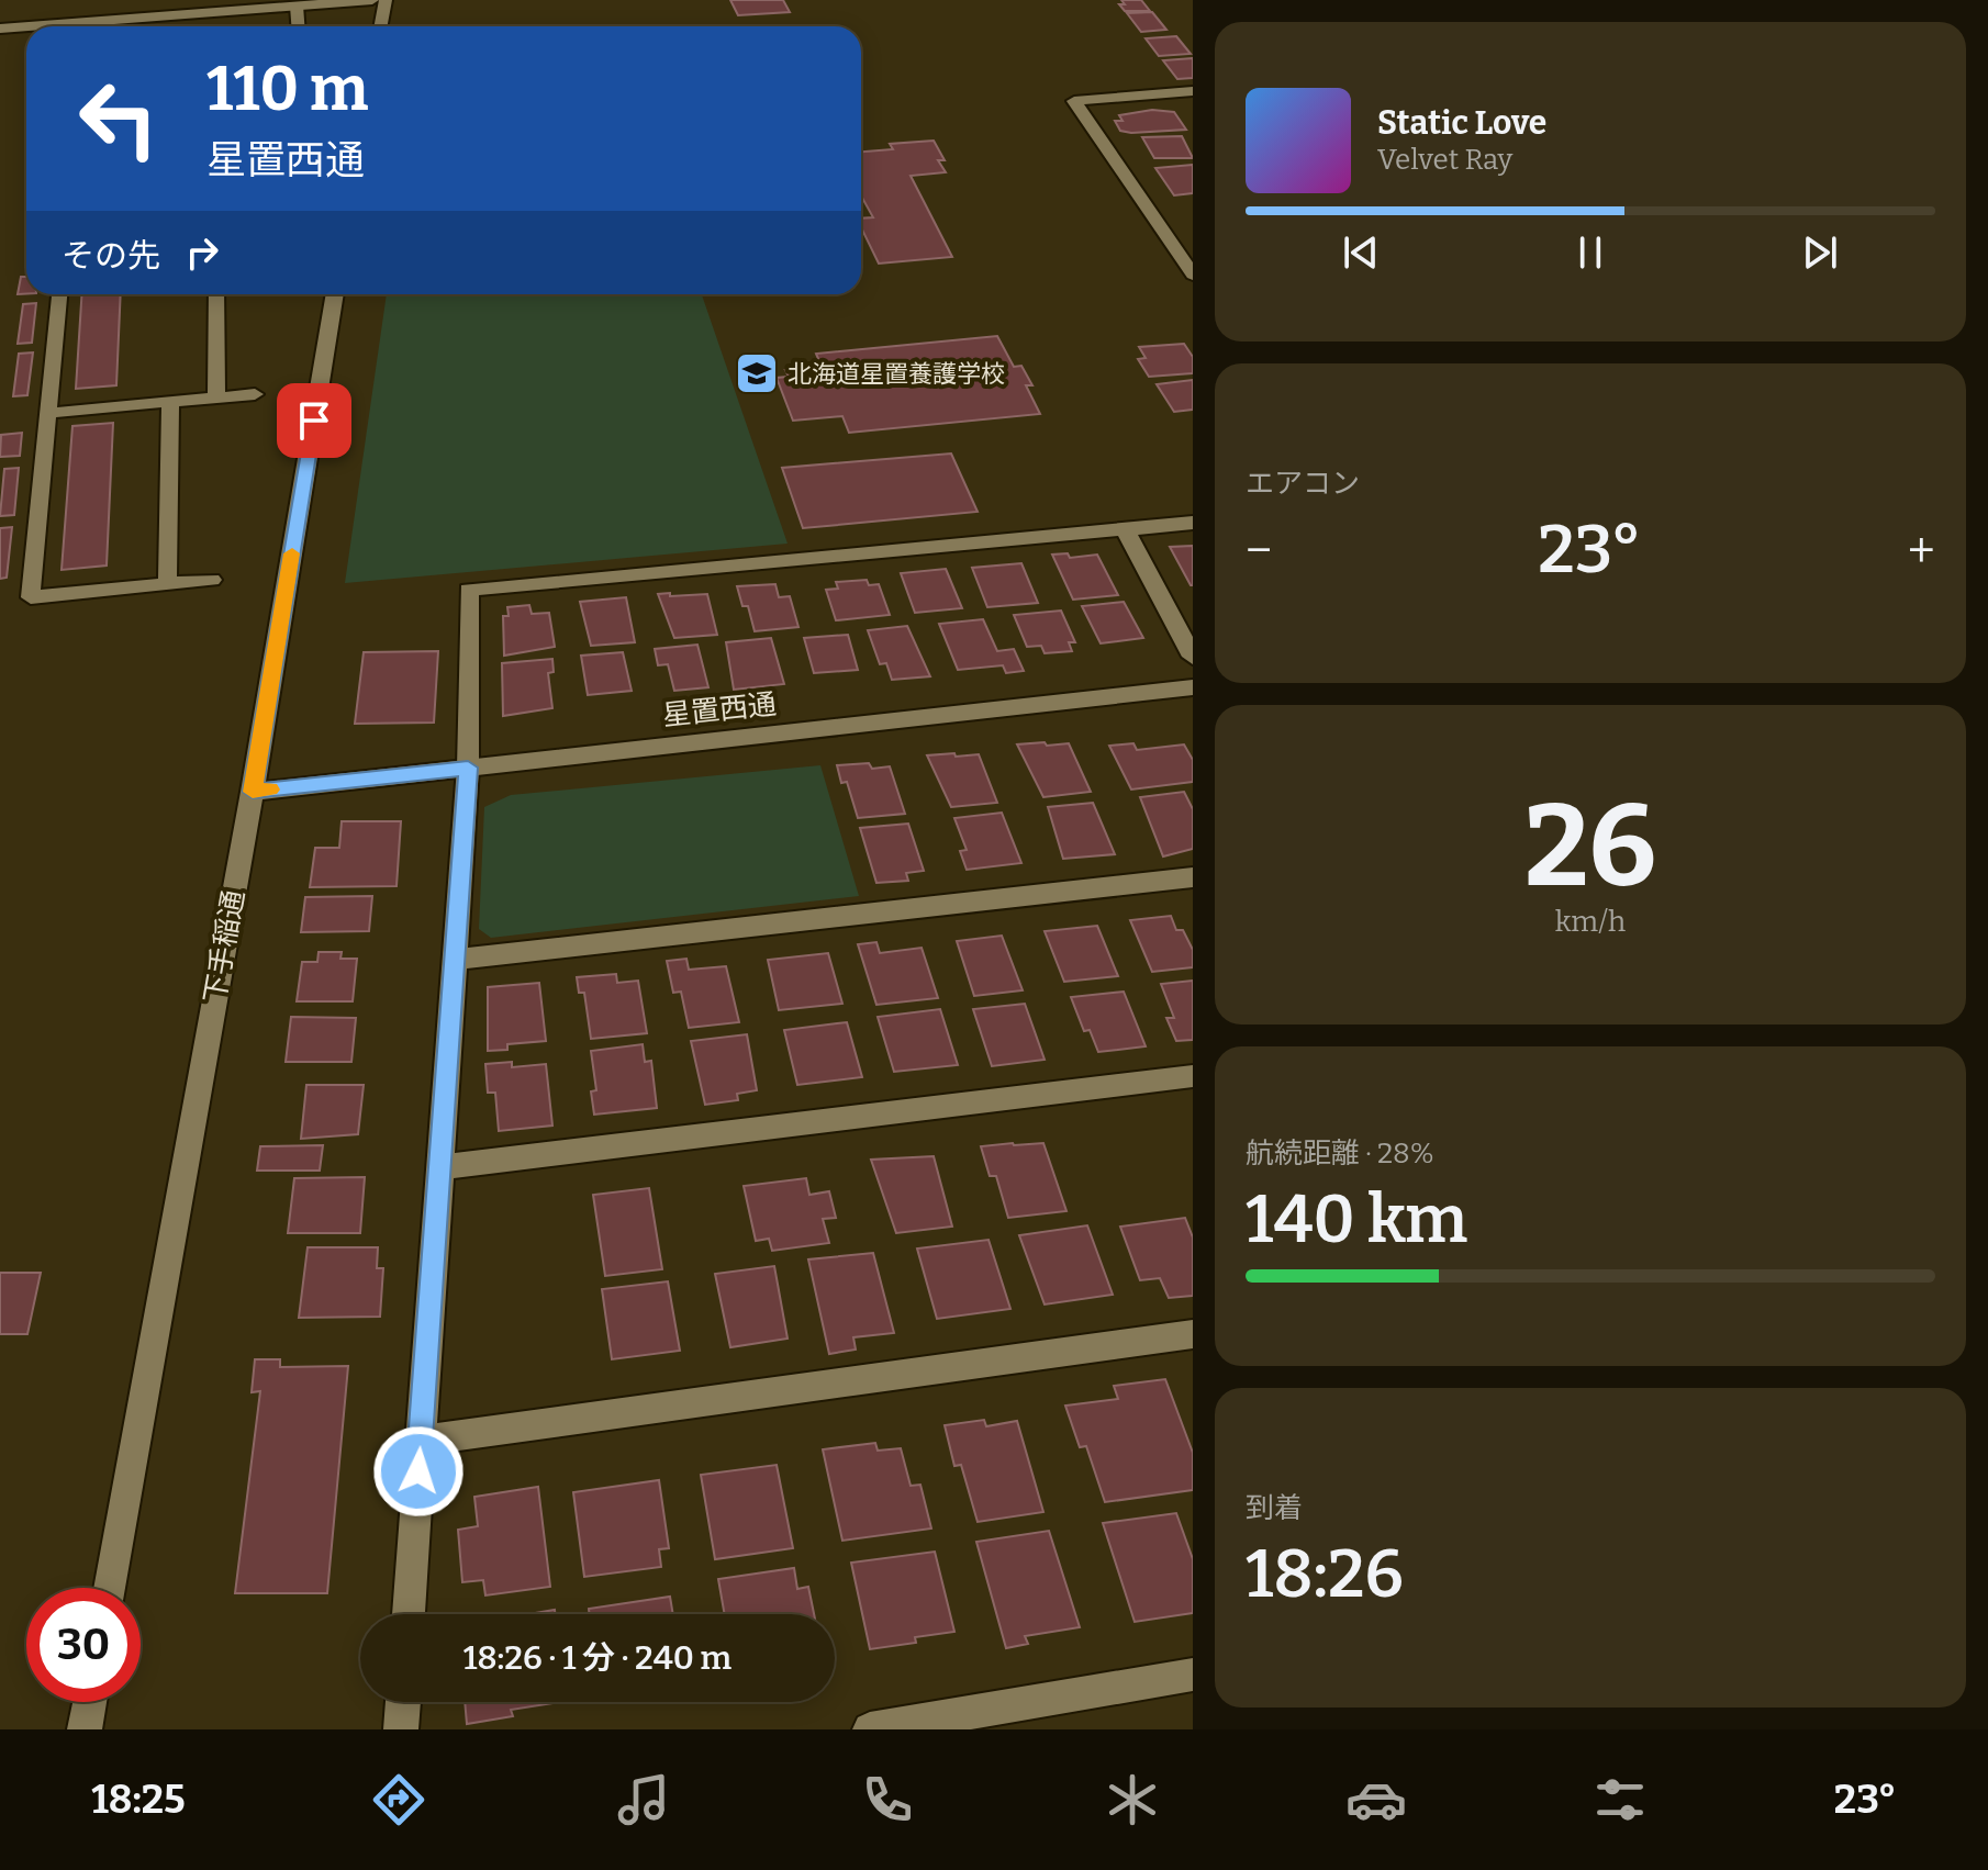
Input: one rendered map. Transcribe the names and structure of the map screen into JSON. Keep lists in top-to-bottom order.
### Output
{
  "streets": {
    "street": ["星置西通", "下手稲通"]
  },
  "crossings": [
    ["星置西通", "下手稲通"]
  ],
  "places": {
    "school or university": ["北海道星置養護学校"]
  },
  "page": {
    "turn": ["110 m", "星置西通"],
    "song": ["Static Love", "Velvet Ray"],
    "then": "その先",
    "tile": [
      "エアコン",
      ["26", "km/h"],
      ["航続距離 · 28%", "140 km"],
      ["到着", "18:26"]
    ],
    "heat": ["−", "23°", "+"],
    "limit": "30",
    "trip": "18:26 · 1 分 · 240 m",
    "tabs": ["18:25", "23°"]
  }
}
